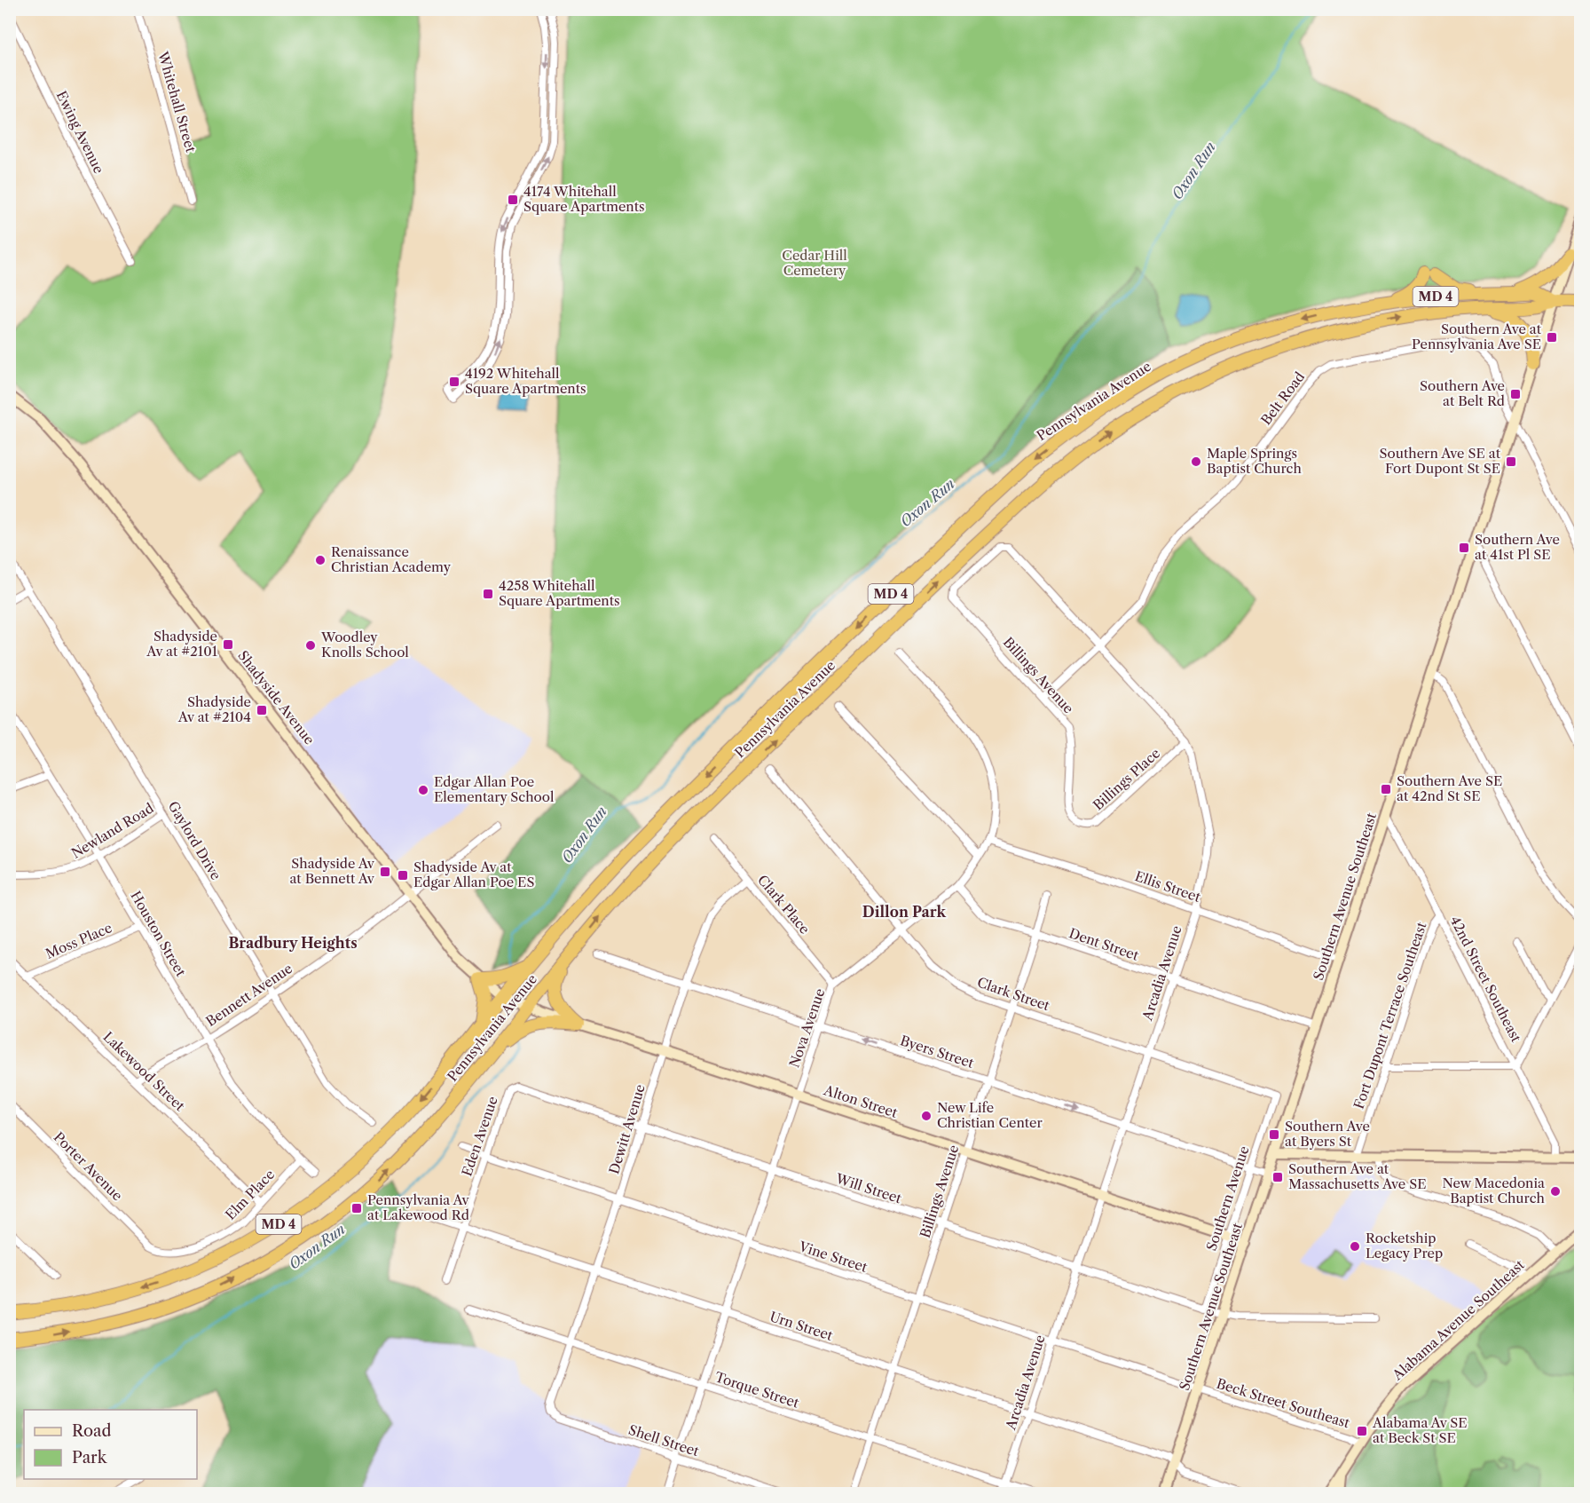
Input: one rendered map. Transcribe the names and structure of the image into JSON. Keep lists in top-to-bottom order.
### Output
{
  "streets": {
    "highway": ["MD 4", "Pennsylvania Avenue"],
    "street": [
      "Whitehall Street",
      "Ewing Avenue",
      "Belt Road",
      "Billings Avenue",
      "Shadyside Avenue",
      "Billings Place",
      "Newland Road",
      "Gaylord Drive",
      "Ellis Street",
      "Southern Avenue Southeast",
      "Clark Place",
      "Houston Street",
      "Moss Place",
      "Dent Street",
      "Arcadia Avenue",
      "42nd Street Southeast",
      "Clark Street",
      "Bennett Avenue",
      "Fort Dupont Terrace Southeast",
      "Nova Avenue",
      "Byers Street",
      "Lakewood Street",
      "Alton Street",
      "Dewitt Avenue",
      "Eden Avenue",
      "Porter Avenue",
      "Will Street",
      "Elm Place",
      "Southern Avenue",
      "Vine Street",
      "Alabama Avenue Southeast",
      "Urn Street",
      "Torque Street",
      "Beck Street Southeast",
      "Shell Street"
    ]
  },
  "crossings": [
    ["Belt Road", "Billings Avenue"],
    ["Belt Road", "Southern Avenue Southeast"],
    ["Belt Road", "Arcadia Avenue"],
    ["Pennsylvania Avenue", "Shadyside Avenue"],
    ["Pennsylvania Avenue", "Southern Avenue Southeast"],
    ["Pennsylvania Avenue", "Alton Street"],
    ["Billings Avenue", "Billings Place"],
    ["Billings Avenue", "Dent Street"],
    ["Billings Avenue", "Arcadia Avenue"],
    ["Billings Avenue", "Clark Street"],
    ["Billings Avenue", "Byers Street"],
    ["Billings Avenue", "Alton Street"],
    ["Billings Avenue", "Will Street"],
    ["Billings Avenue", "Vine Street"],
    ["Billings Avenue", "Urn Street"],
    ["Billings Avenue", "Torque Street"],
    ["Shadyside Avenue", "Bennett Avenue"],
    ["Shadyside Avenue", "Alton Street"],
    ["Billings Place", "Arcadia Avenue"],
    ["Newland Road", "Gaylord Drive"],
    ["Newland Road", "Houston Street"],
    ["Gaylord Drive", "Bennett Avenue"],
    ["Ellis Street", "Southern Avenue Southeast"],
    ["Ellis Street", "Arcadia Avenue"],
    ["Ellis Street", "Nova Avenue"],
    ["Southern Avenue Southeast", "Dent Street"],
    ["Southern Avenue Southeast", "42nd Street Southeast"],
    ["Southern Avenue Southeast", "Byers Street"],
    ["Southern Avenue Southeast", "Alton Street"],
    ["Southern Avenue Southeast", "Will Street"],
    ["Southern Avenue Southeast", "Vine Street"],
    ["Southern Avenue Southeast", "Urn Street"],
    ["Southern Avenue Southeast", "Beck Street Southeast"],
    ["Clark Place", "Nova Avenue"],
    ["Clark Place", "Dewitt Avenue"],
    ["Houston Street", "Moss Place"],
    ["Houston Street", "Bennett Avenue"],
    ["Houston Street", "Elm Place"],
    ["Moss Place", "Lakewood Street"],
    ["Dent Street", "Arcadia Avenue"],
    ["Dent Street", "Nova Avenue"],
    ["Arcadia Avenue", "Clark Street"],
    ["Arcadia Avenue", "Byers Street"],
    ["Arcadia Avenue", "Alton Street"],
    ["Arcadia Avenue", "Will Street"],
    ["Arcadia Avenue", "Vine Street"],
    ["Arcadia Avenue", "Urn Street"],
    ["Arcadia Avenue", "Torque Street"],
    ["42nd Street Southeast", "Fort Dupont Terrace Southeast"],
    ["Clark Street", "Nova Avenue"],
    ["Clark Street", "Southern Avenue"],
    ["Bennett Avenue", "Lakewood Street"],
    ["Nova Avenue", "Byers Street"],
    ["Nova Avenue", "Alton Street"],
    ["Nova Avenue", "Will Street"],
    ["Nova Avenue", "Vine Street"],
    ["Nova Avenue", "Urn Street"],
    ["Nova Avenue", "Torque Street"],
    ["Nova Avenue", "Shell Street"],
    ["Byers Street", "Dewitt Avenue"],
    ["Byers Street", "Southern Avenue"],
    ["Lakewood Street", "Elm Place"],
    ["Alton Street", "Dewitt Avenue"],
    ["Alton Street", "Southern Avenue"],
    ["Dewitt Avenue", "Will Street"],
    ["Dewitt Avenue", "Vine Street"],
    ["Dewitt Avenue", "Urn Street"],
    ["Dewitt Avenue", "Torque Street"],
    ["Dewitt Avenue", "Shell Street"],
    ["Eden Avenue", "Will Street"],
    ["Eden Avenue", "Vine Street"],
    ["Eden Avenue", "Urn Street"],
    ["Porter Avenue", "Elm Place"],
    ["Will Street", "Southern Avenue"],
    ["Vine Street", "Beck Street Southeast"],
    ["Alabama Avenue Southeast", "Beck Street Southeast"]
  ],
  "districts": ["Dillon Park", "Bradbury Heights"],
  "water": ["Oxon Run"],
  "parks": ["Cedar Hill Cemetery"],
  "places": {
    "transit": [
      "4174 Whitehall Square Apartments",
      "Southern Ave at Pennsylvania Ave SE",
      "4192 Whitehall Square Apartments",
      "Southern Ave at Belt Rd",
      "Southern Ave SE at Fort Dupont St SE",
      "Southern Ave at 41st Pl SE",
      "4258 Whitehall Square Apartments",
      "Shadyside Av at #2101",
      "Shadyside Av at #2104",
      "Southern Ave SE at 42nd St SE",
      "Shadyside Av at Bennett Av",
      "Shadyside Av at Edgar Allan Poe ES",
      "Southern Ave at Byers St",
      "Southern Ave at Massachusetts Ave SE",
      "Pennsylvania Av at Lakewood Rd",
      "Alabama Av SE at Beck St SE"
    ],
    "other": [
      "Maple Springs Baptist Church",
      "Renaissance Christian Academy",
      "Woodley Knolls School",
      "Edgar Allan Poe Elementary School",
      "New Life Christian Center",
      "New Macedonia Baptist Church",
      "Rocketship Legacy Prep"
    ]
  },
  "legend": ["Road", "Park"]
}
